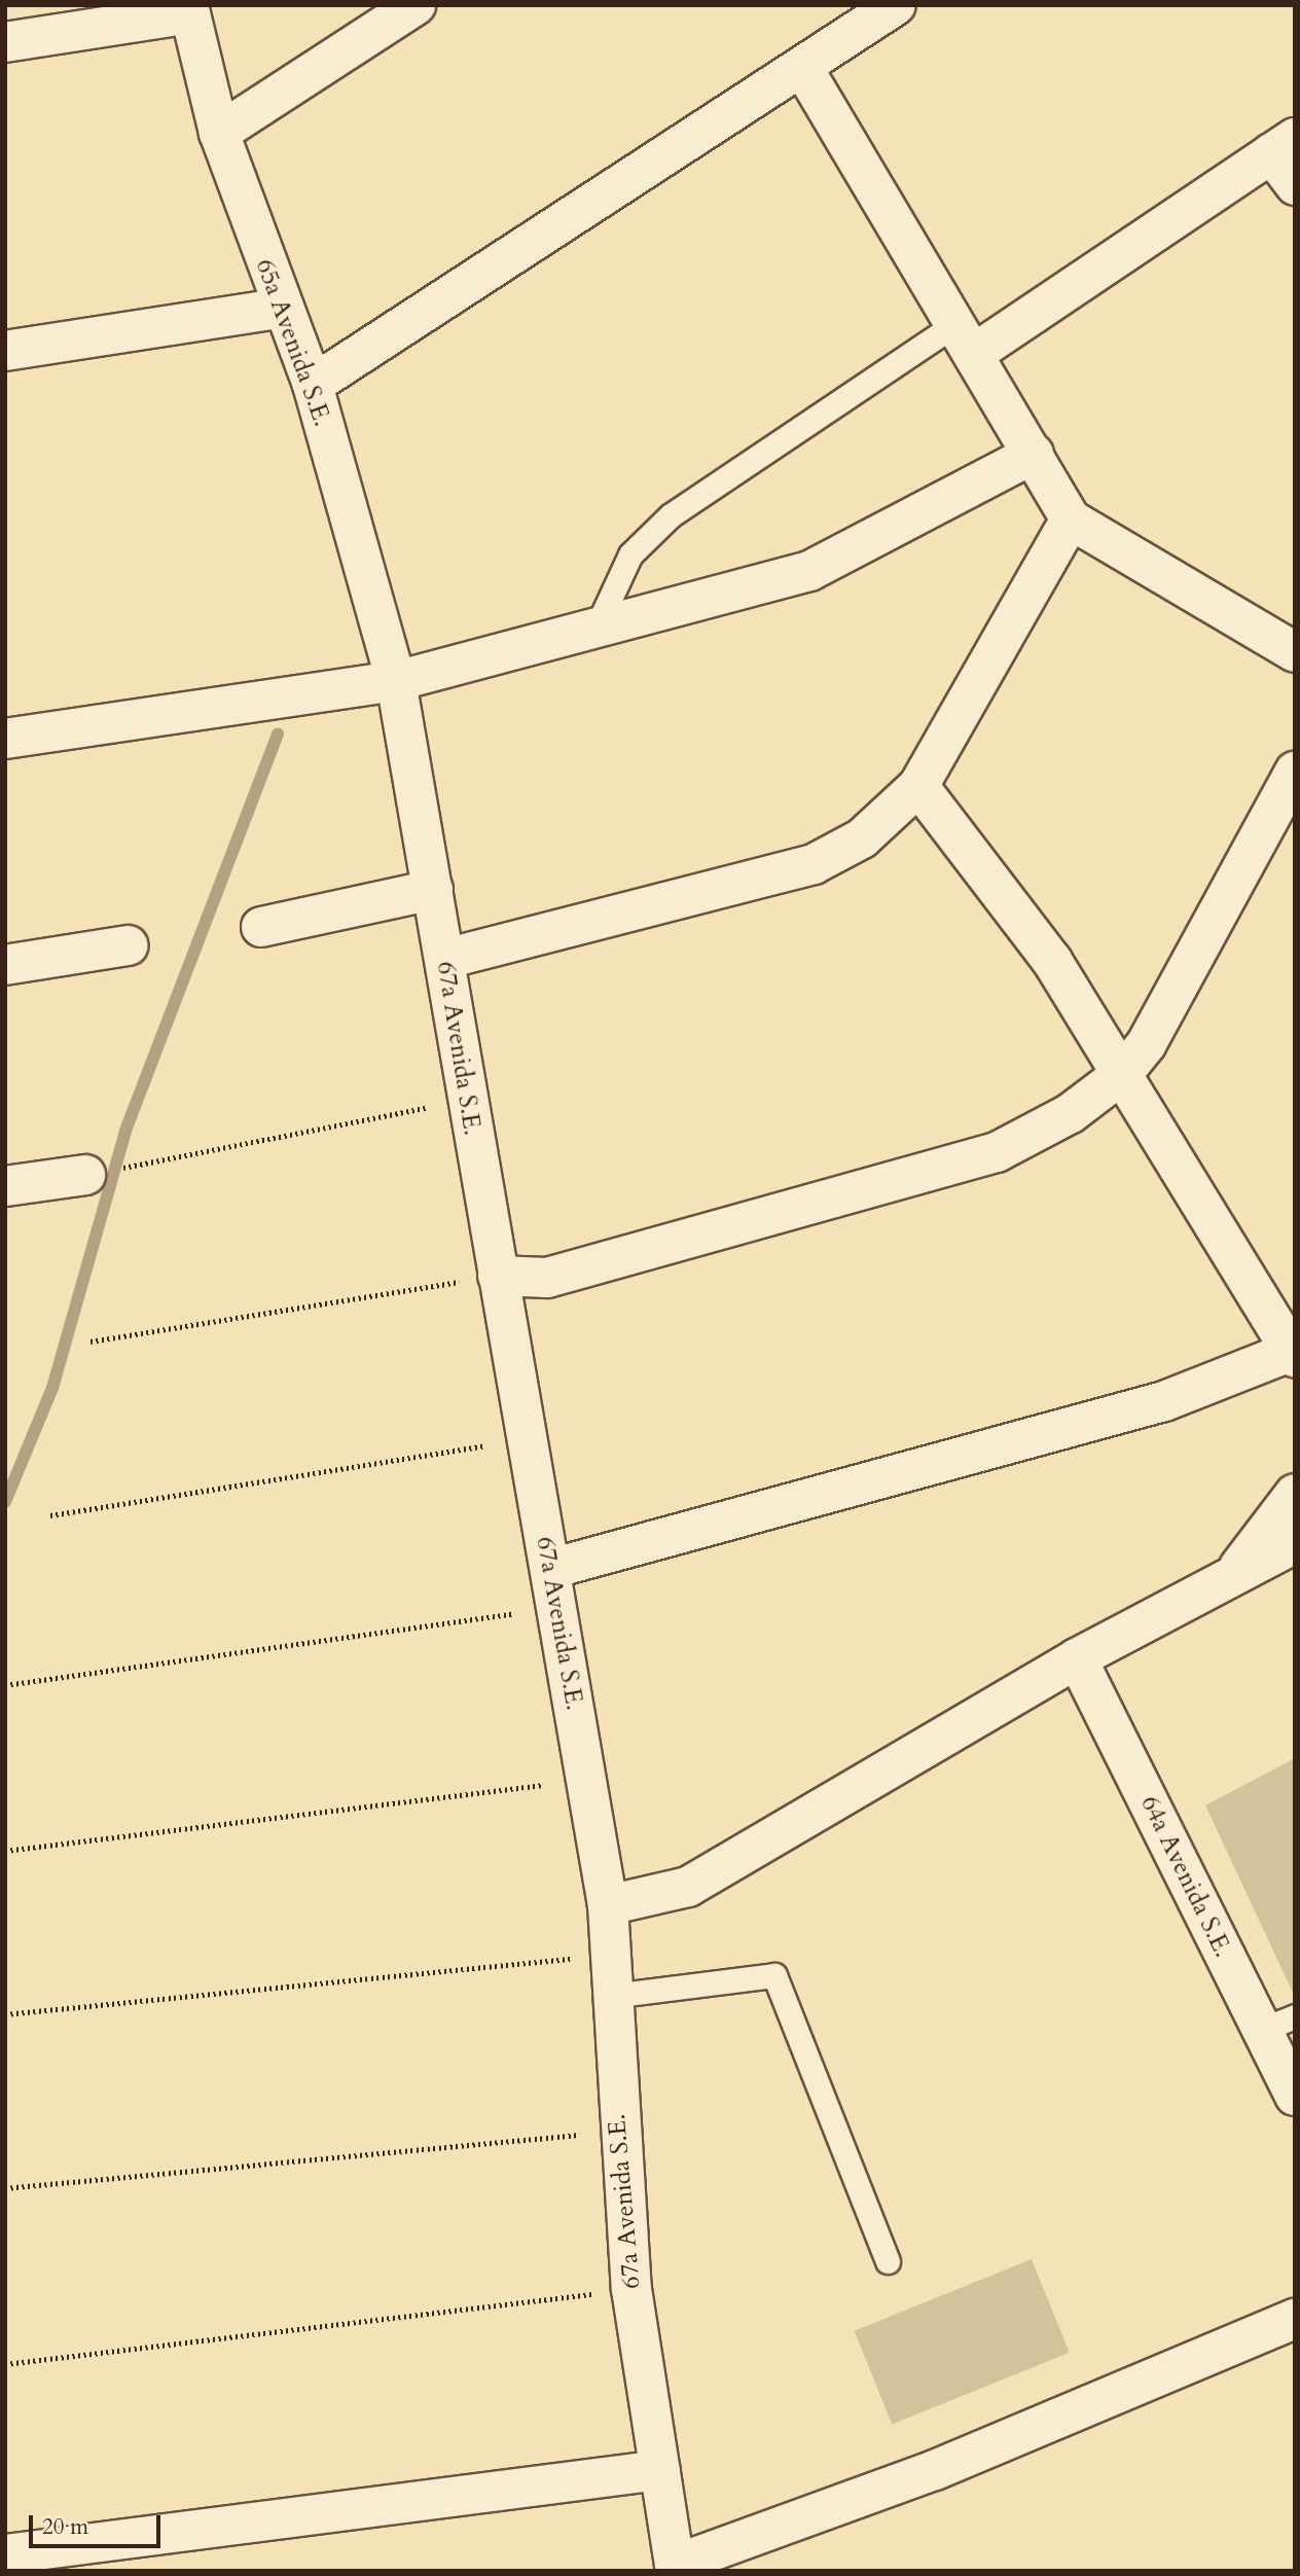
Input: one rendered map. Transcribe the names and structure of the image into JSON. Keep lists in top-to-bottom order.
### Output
{
  "streets": {
    "street": ["65a Avenida S.E.", "67a Avenida S.E.", "64a Avenida S.E."]
  },
  "crossings": [
    ["65a Avenida S.E.", "67a Avenida S.E."]
  ],
  "scale_bar": "20 m"
}
